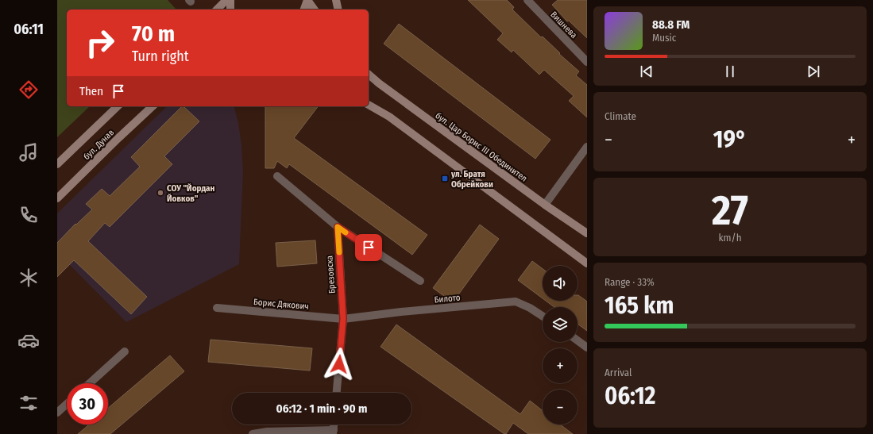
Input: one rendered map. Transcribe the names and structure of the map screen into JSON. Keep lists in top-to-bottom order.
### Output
{
  "streets": {
    "main road": ["бул. Дунав", "бул. Цар Борис III Обединител"],
    "street": [
      "Вишнева",
      "Брезовска",
      "Билото",
      "Борис Дякович"
    ]
  },
  "crossings": [
    ["Брезовска", "Билото"],
    ["Брезовска", "Борис Дякович"],
    ["Билото", "Борис Дякович"]
  ],
  "places": {
    "transit": ["ул. Братя Обрейкови"],
    "other": ["СОУ \"Йордан Йовков\""]
  },
  "page": {
    "tabs": "06:11",
    "turn": ["70 m", "Turn right"],
    "song": ["88.8 FM", "Music"],
    "then": "Then",
    "tile": [
      "Climate",
      ["27", "km/h"],
      ["Range · 33%", "165 km"],
      ["Arrival", "06:12"]
    ],
    "heat": ["−", "19°", "+"],
    "map_buttons": ["+", "−"],
    "limit": "30",
    "trip": "06:12 · 1 min · 90 m"
  }
}
